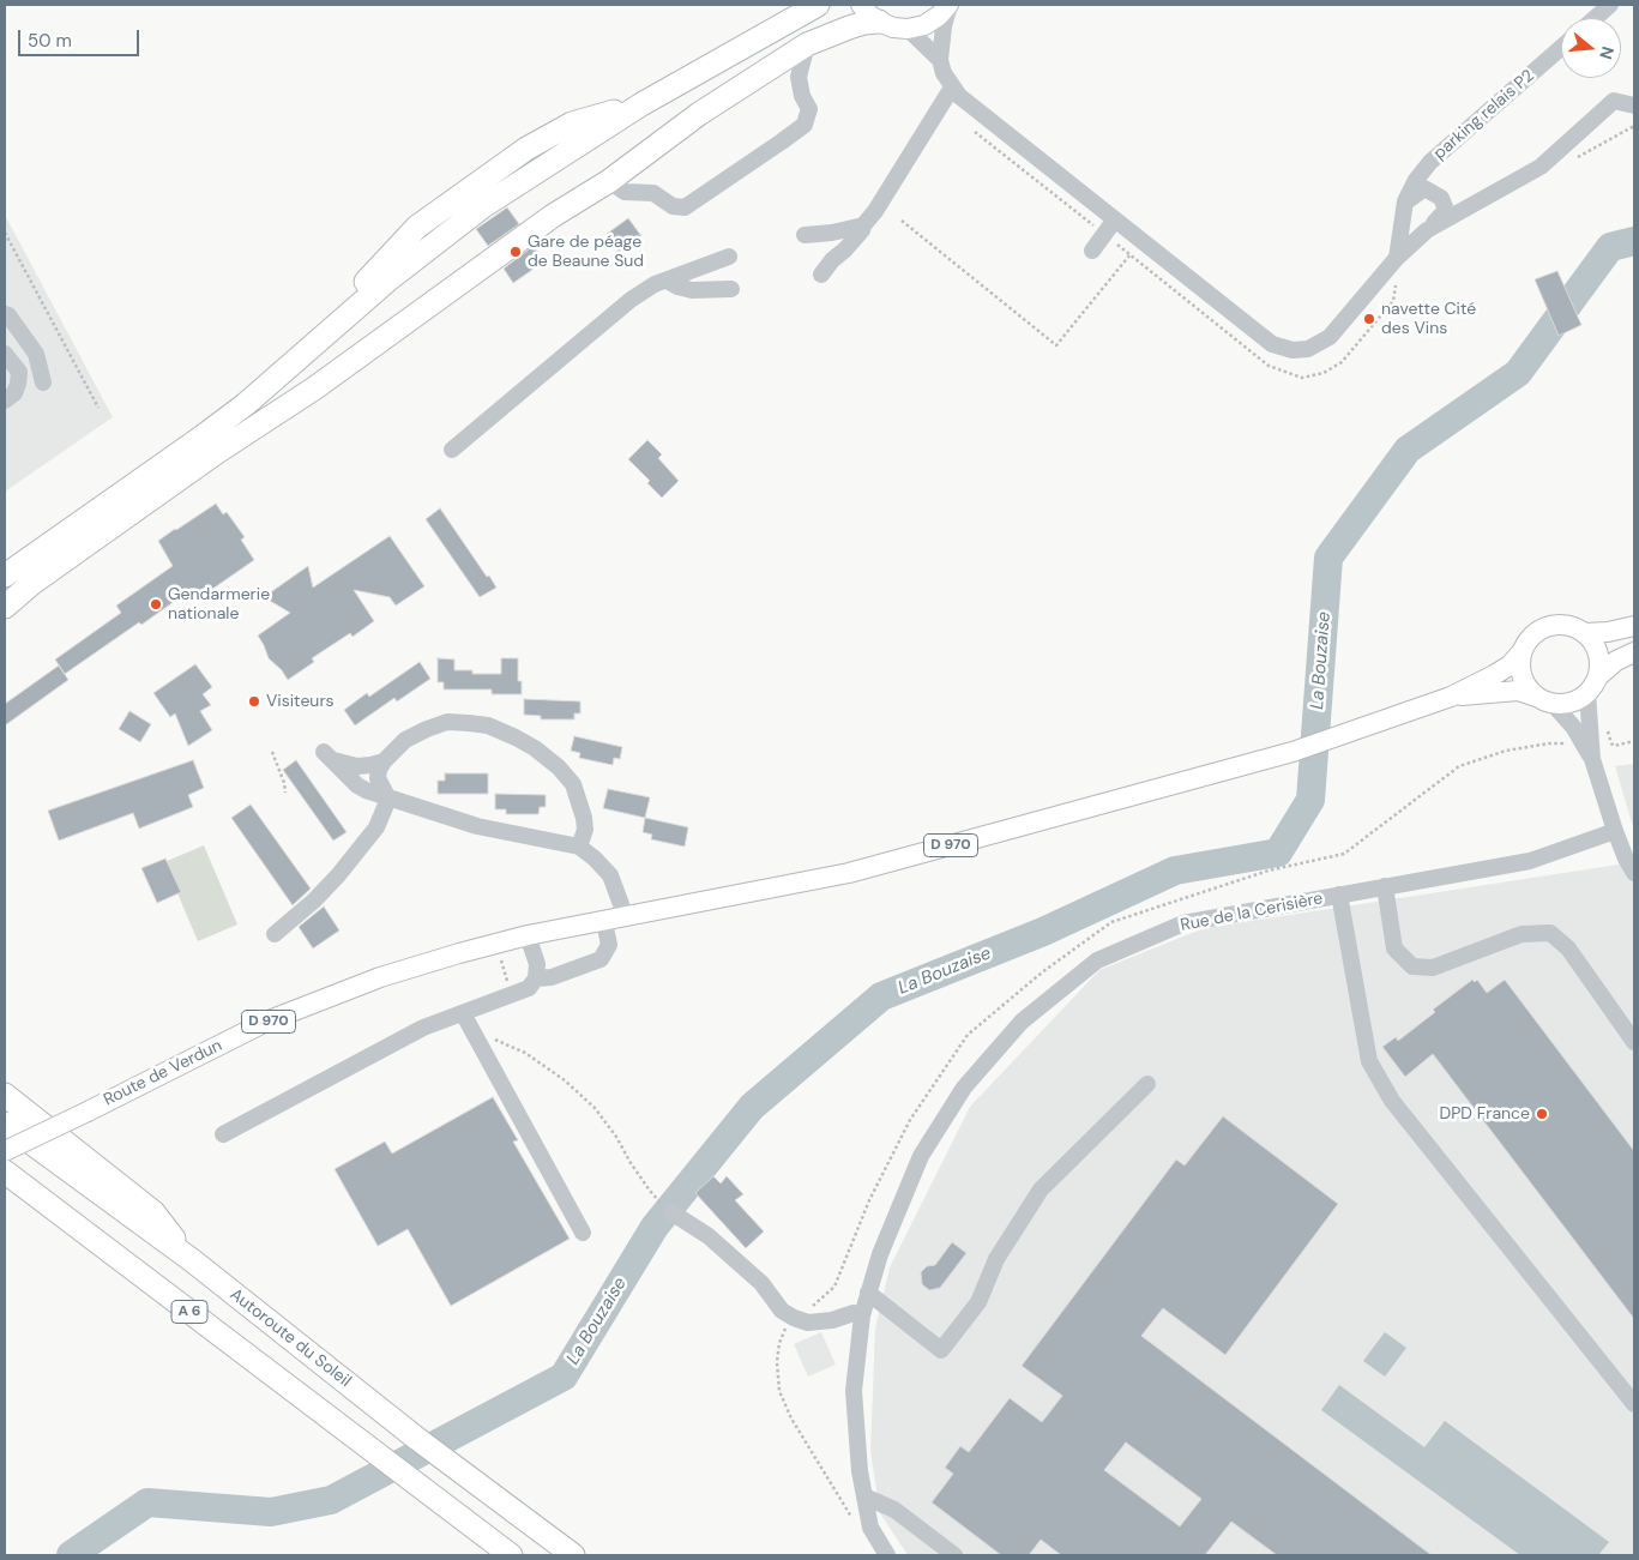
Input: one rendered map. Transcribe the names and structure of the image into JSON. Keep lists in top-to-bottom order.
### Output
{
  "streets": {
    "highway": ["A 6", "Autoroute du Soleil"],
    "main road": ["D 970", "Route de Verdun"],
    "street": ["parking relais P2", "Rue de la Cerisière"]
  },
  "crossings": [
    ["D 970", "Route de Verdun"]
  ],
  "water": ["La Bouzaise"],
  "places": [
    "Gare de péage de Beaune Sud",
    "navette Cité des Vins",
    "Gendarmerie nationale",
    "Visiteurs",
    "DPD France"
  ],
  "scale_bar": "50 m",
  "north": "right"
}
